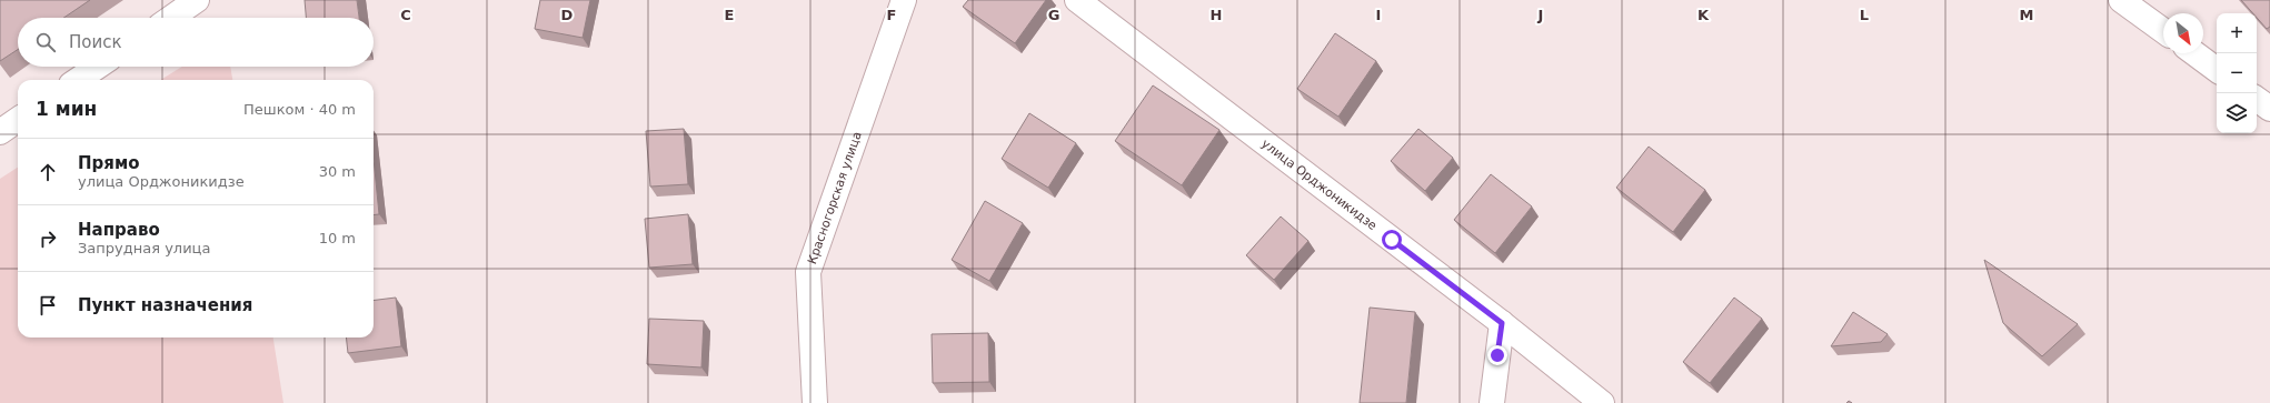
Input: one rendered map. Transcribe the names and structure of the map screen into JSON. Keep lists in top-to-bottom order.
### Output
{
  "streets": {
    "street": ["улица Орджоникидзе", "Красногорская улица"]
  },
  "north": "bottom right",
  "page": {
    "map_buttons": ["+", "−"],
    "search": "Поиск",
    "heading": ["1 мин", "Пешком · 40 m"],
    "list": [
      ["Прямо", "улица Орджоникидзе", "30 m"],
      ["Направо", "Запрудная улица", "10 m"],
      "Пункт назначения"
    ]
  },
  "grid": {
    "columns": [
      "C",
      "D",
      "E",
      "F",
      "G",
      "H",
      "I",
      "J",
      "K",
      "L",
      "M"
    ]
  }
}
